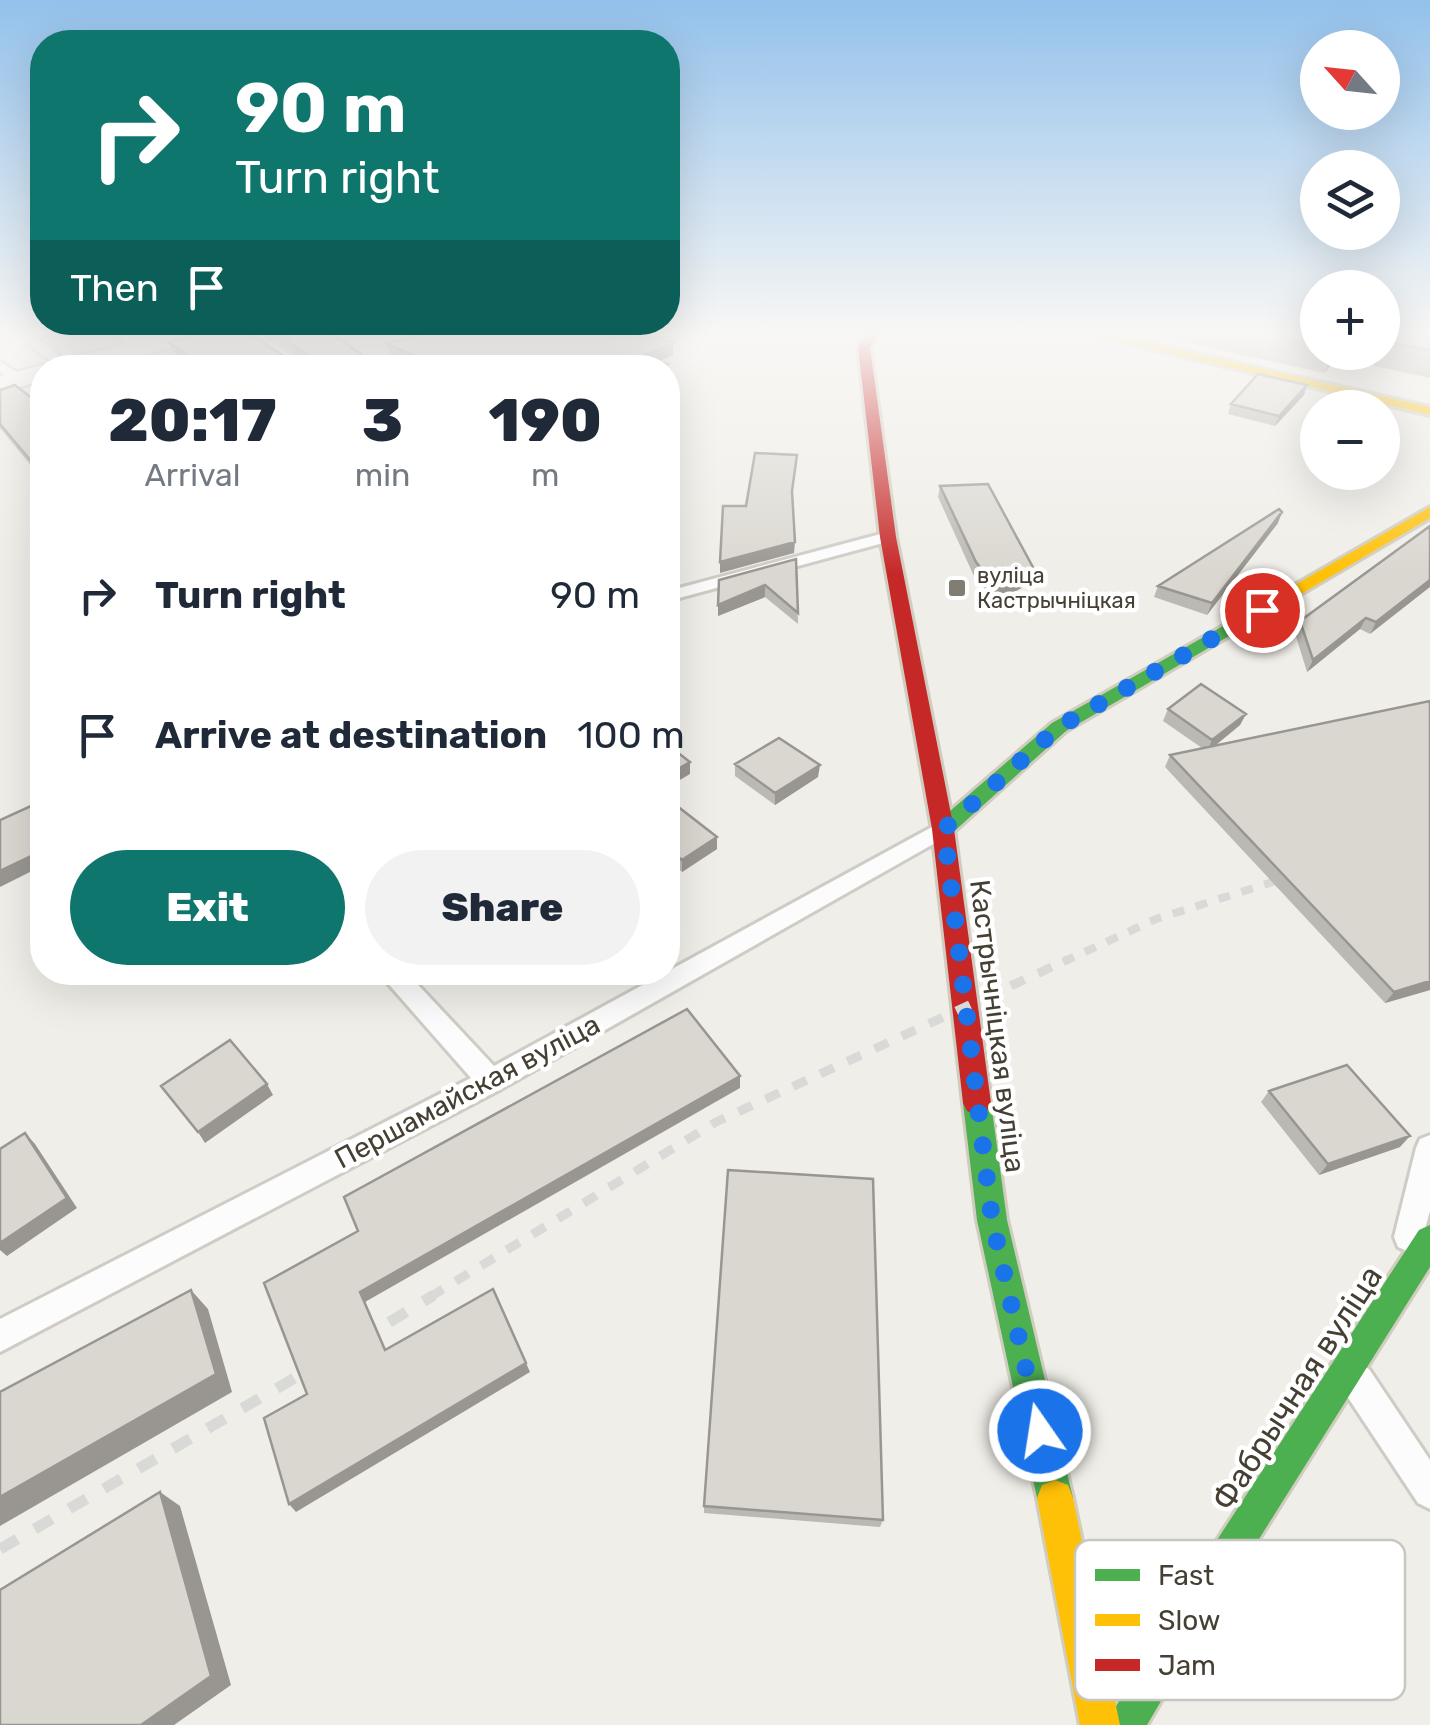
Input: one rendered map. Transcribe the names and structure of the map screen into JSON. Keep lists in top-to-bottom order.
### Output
{
  "streets": {
    "main road": ["Кастрычніцкая вуліца", "Першамайская вуліца", "Фабрычная вуліца"]
  },
  "crossings": [
    ["Кастрычніцкая вуліца", "Першамайская вуліца"]
  ],
  "places": {
    "transit": ["вуліца Кастрычніцкая"]
  },
  "legend": ["Fast", "Slow", "Jam"],
  "north": "top left",
  "page": {
    "map_buttons": ["+", "−"],
    "turn": ["90 m", "Turn right"],
    "then": "Then",
    "eta": [
      "20:17",
      "Arrival",
      "3",
      "min",
      "190",
      "m"
    ],
    "list": [
      {
        "name": "Turn right",
        "value": "90 m"
      },
      {
        "name": "Arrive at destination",
        "value": "100 m"
      }
    ],
    "buttons": ["Exit", "Share"]
  }
}
